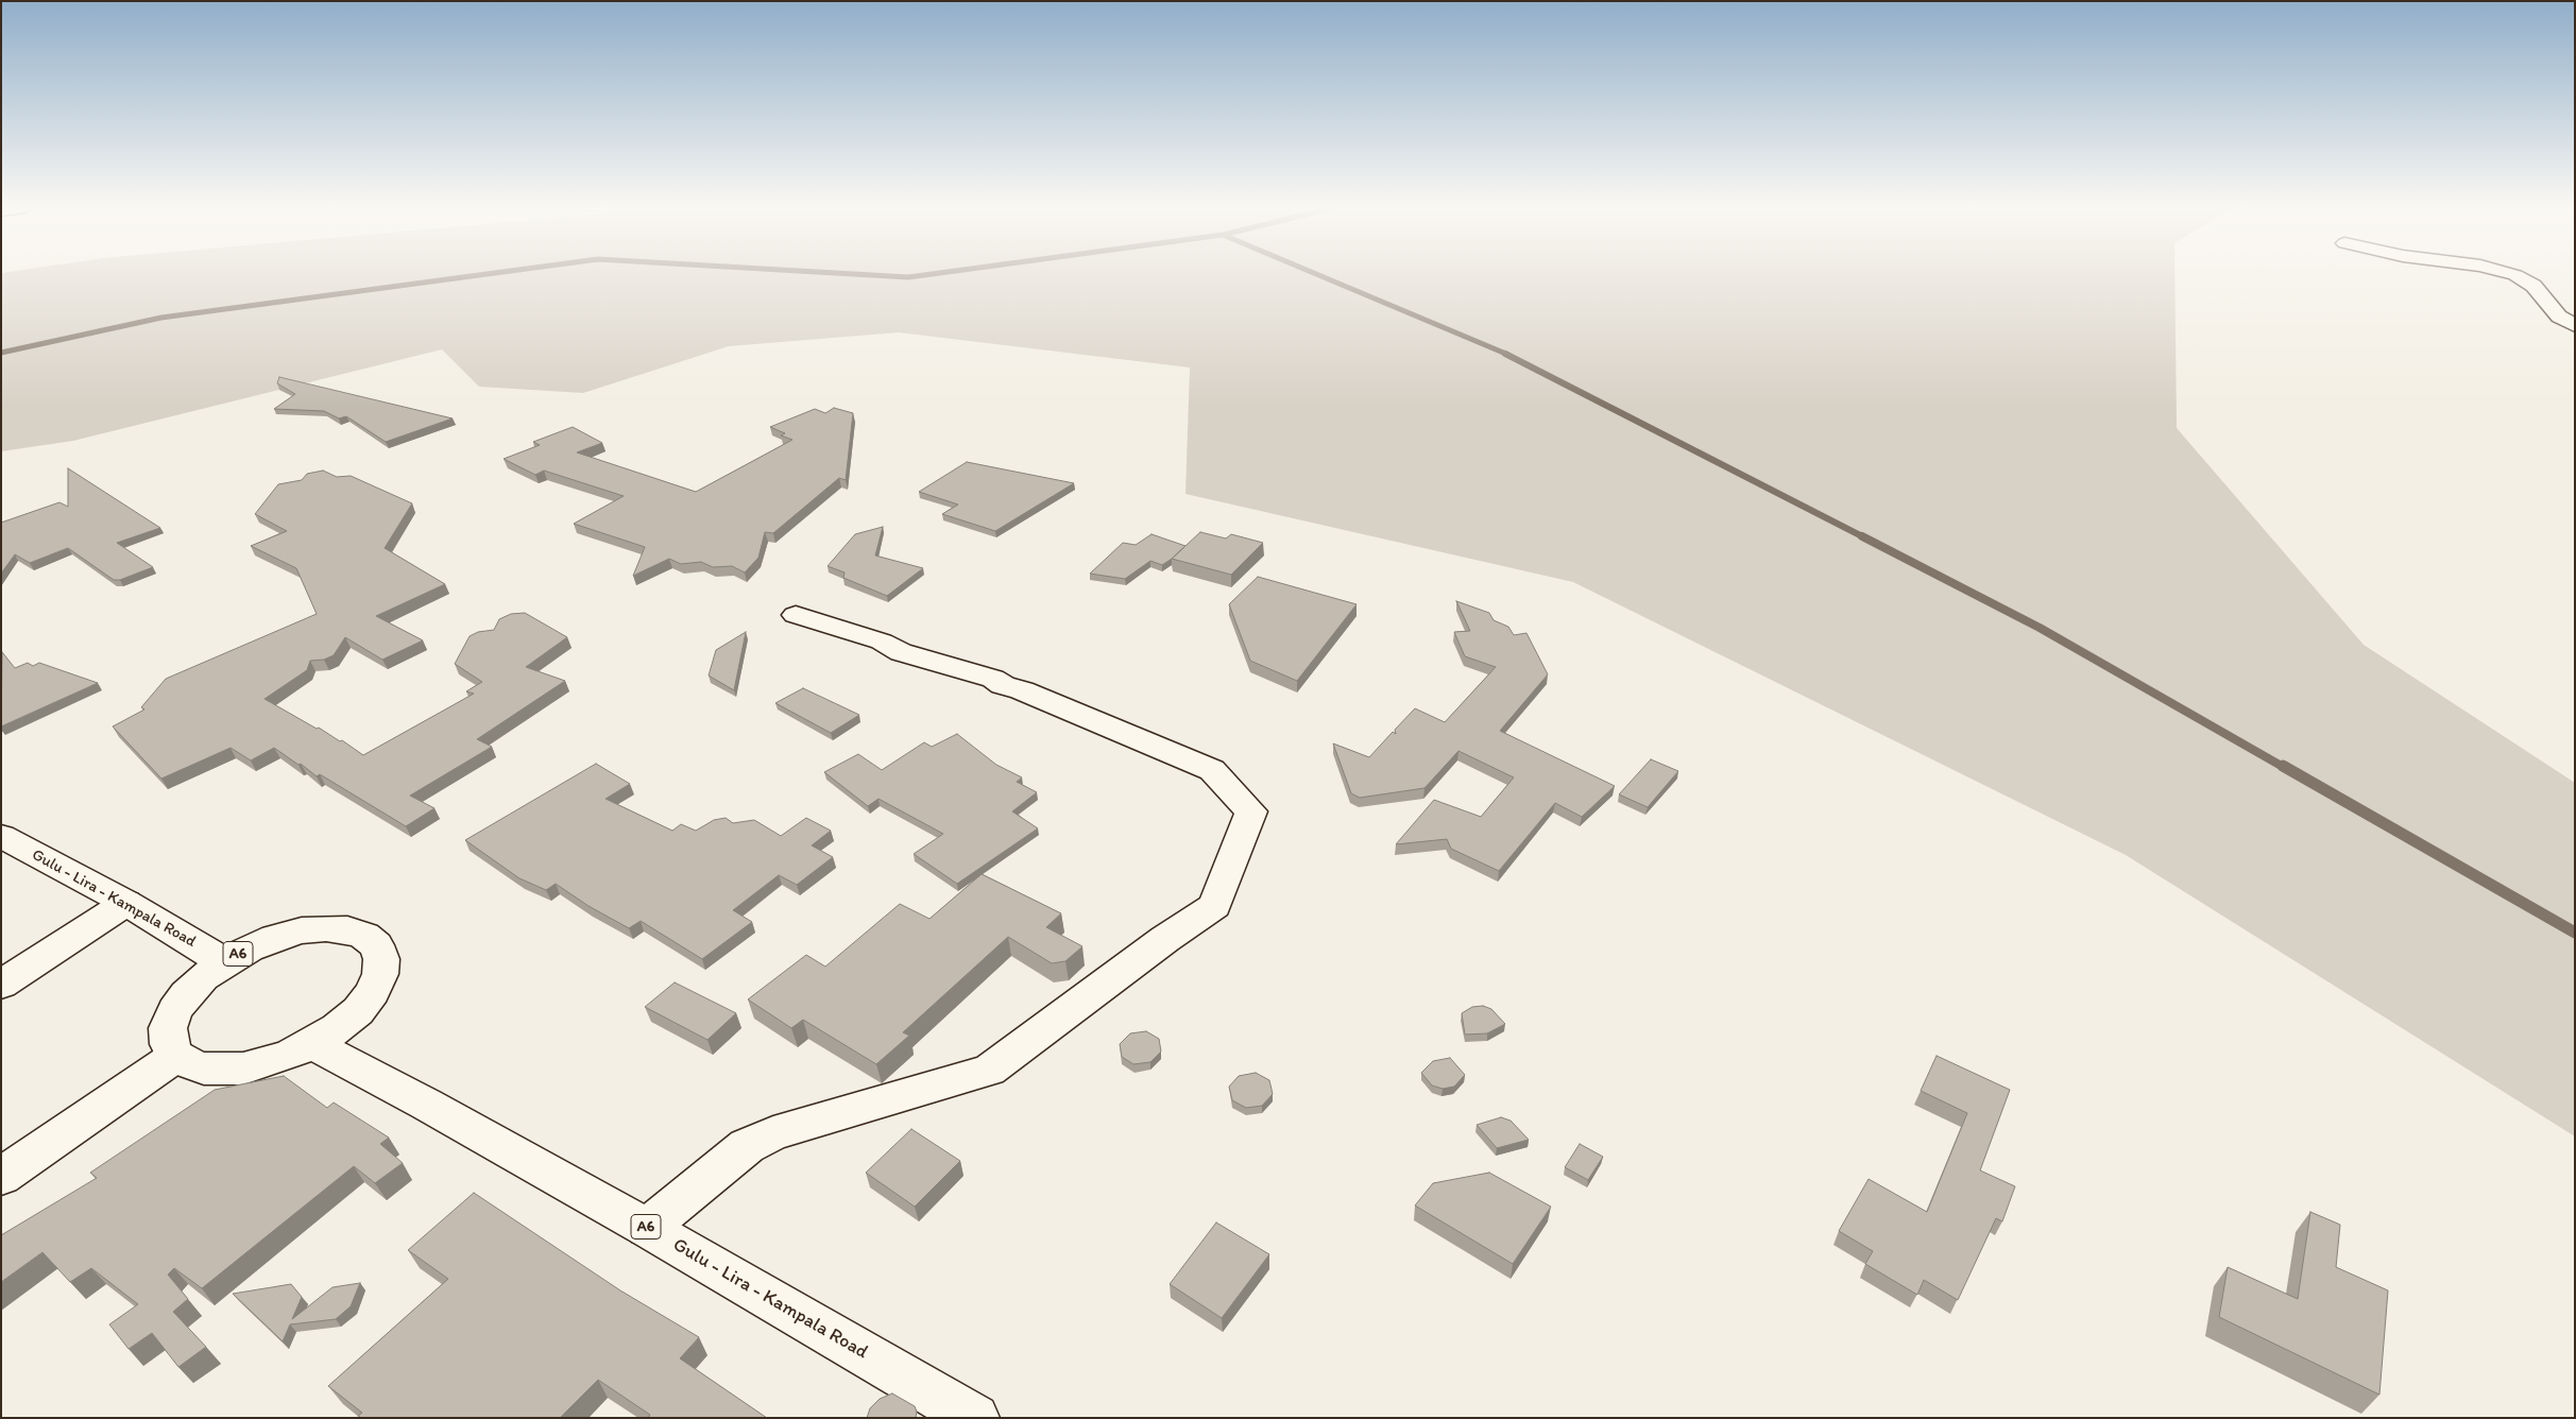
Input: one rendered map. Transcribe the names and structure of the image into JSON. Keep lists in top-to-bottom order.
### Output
{
  "streets": {
    "street": ["Gulu - Lira - Kampala Road", "A6"]
  },
  "crossings": [
    ["Gulu - Lira - Kampala Road", "A6"]
  ]
}
